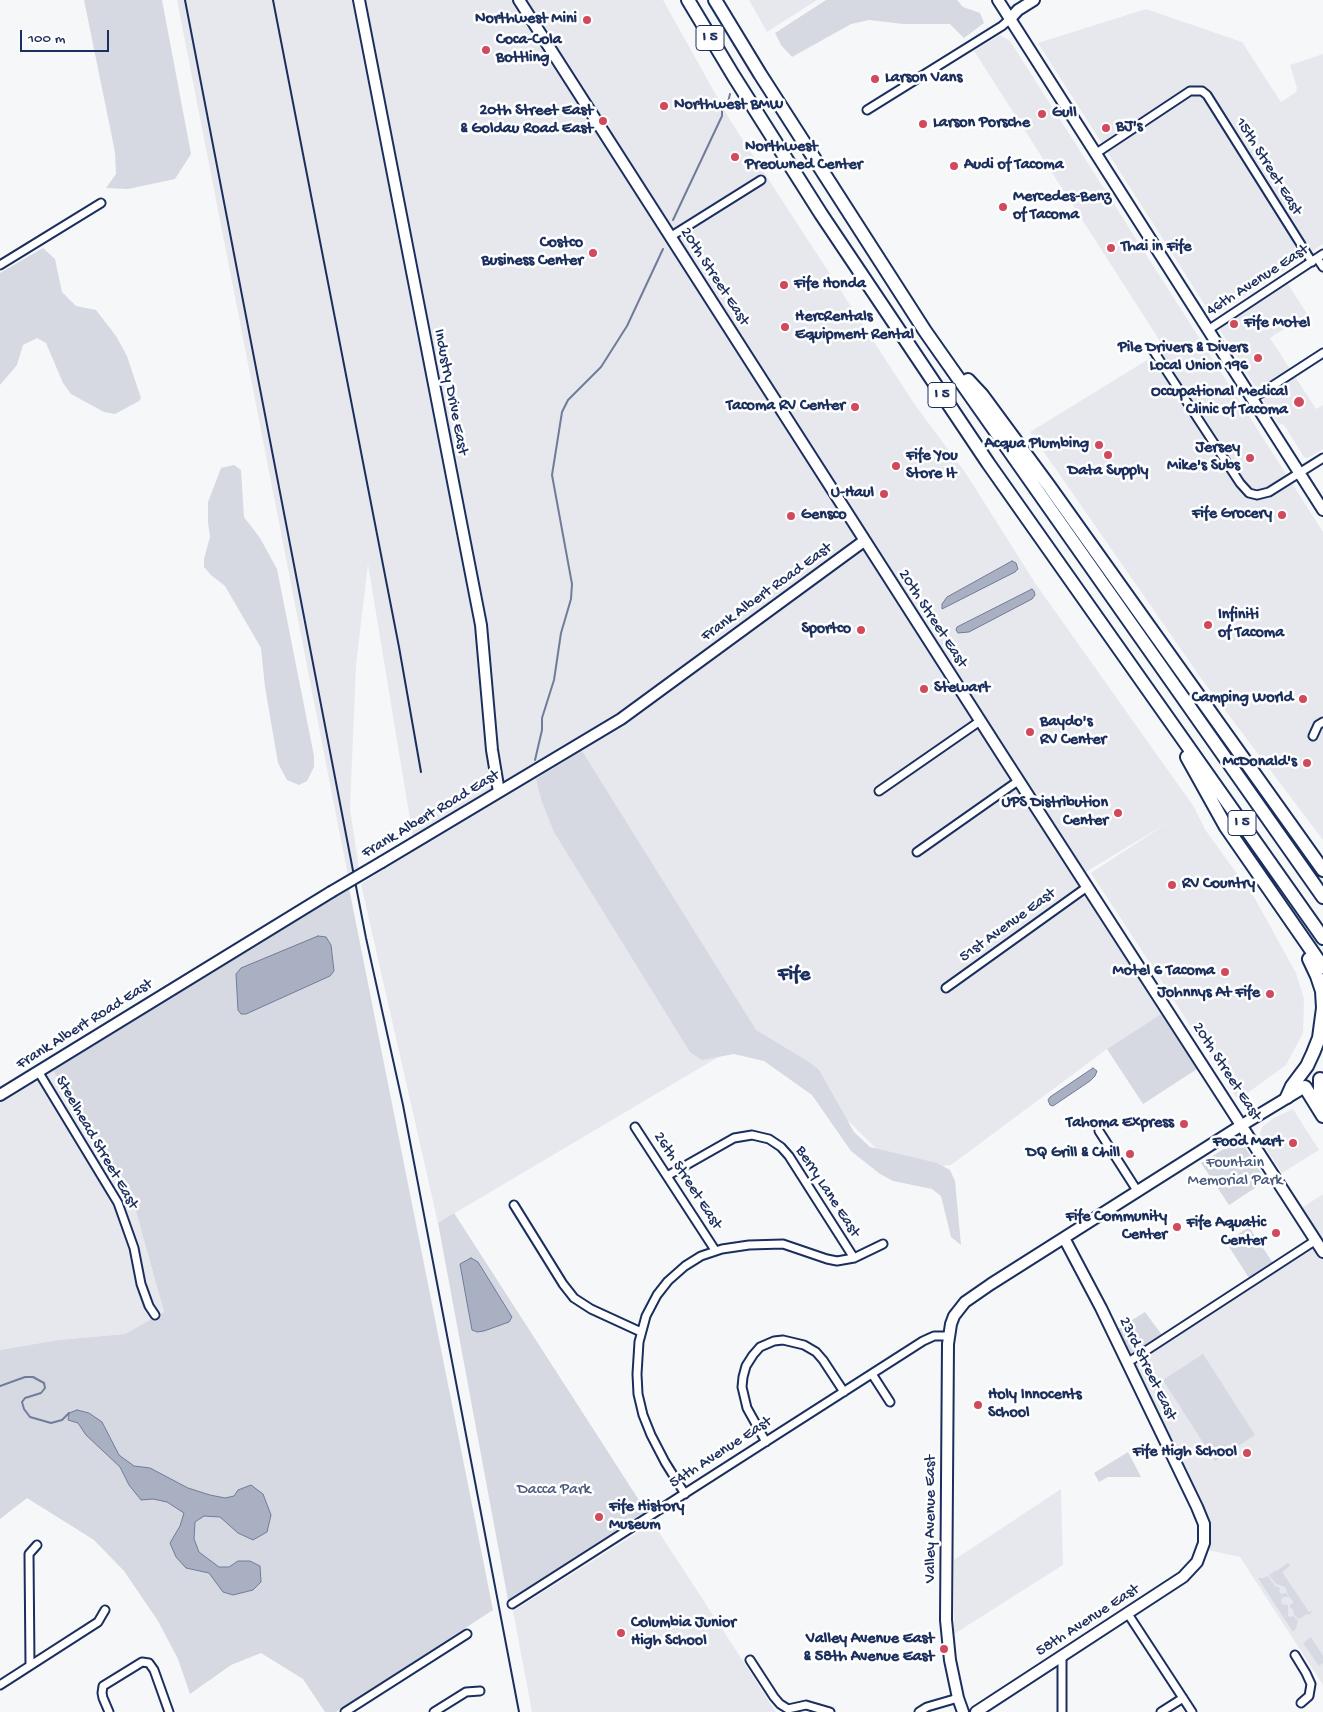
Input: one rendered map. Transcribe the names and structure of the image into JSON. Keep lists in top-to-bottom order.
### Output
{
  "streets": {
    "highway": ["I 5"],
    "main road": [
      "20th Street East",
      "Industry Drive East",
      "Frank Albert Road East",
      "23rd Street East",
      "Valley Avenue East",
      "58th Avenue East"
    ],
    "street": [
      "15th Street East",
      "46th Avenue East",
      "51st Avenue East",
      "Steelhead Street East",
      "26th Street East",
      "Berry Lane East",
      "54th Avenue East"
    ]
  },
  "crossings": [
    ["15th Street East", "46th Avenue East"],
    ["20th Street East", "Frank Albert Road East"],
    ["20th Street East", "51st Avenue East"],
    ["Industry Drive East", "Frank Albert Road East"],
    ["Frank Albert Road East", "Steelhead Street East"],
    ["26th Street East", "Berry Lane East"],
    ["23rd Street East", "Valley Avenue East"],
    ["23rd Street East", "58th Avenue East"],
    ["54th Avenue East", "Valley Avenue East"]
  ],
  "districts": ["Fife"],
  "parks": ["Fountain Memorial Park", "Dacca Park"],
  "places": [
    "Northwest Mini",
    "Coca-Cola Bottling",
    "Larson Vans",
    "Northwest BMW",
    "Gull",
    "20th Street East & Goldau Road East",
    "Larson Porsche",
    "BJ's",
    "Northwest Preowned Center",
    "Audi of Tacoma",
    "Mercedes-Benz of Tacoma",
    "Thai in Fife",
    "Costco Business Center",
    "Fife Honda",
    "Fife Motel",
    "HercRentals Equipment Rental",
    "Pile Drivers & Divers Local Union 196",
    "Occupational Medical Clinic of Tacoma",
    "Tacoma RV Center",
    "Acqua Plumbing",
    "Data Supply",
    "Jersey Mike's Subs",
    "Fife You Store It",
    "U-Haul",
    "Fife Grocery",
    "Gensco",
    "Infiniti of Tacoma",
    "Sportco",
    "Stewart",
    "Camping World",
    "Baydo's RV Center",
    "McDonald's",
    "UPS Distribution Center",
    "RV Country",
    "Motel 6 Tacoma",
    "Johnnys At Fife",
    "Tahoma Express",
    "Food Mart",
    "DQ Grill & Chill",
    "Fife Community Center",
    "Fife Aquatic Center",
    "Holy Innocents School",
    "Fife High School",
    "Fife History Museum",
    "Columbia Junior High School",
    "Valley Avenue East & 58th Avenue East"
  ],
  "scale_bar": "100 m"
}
